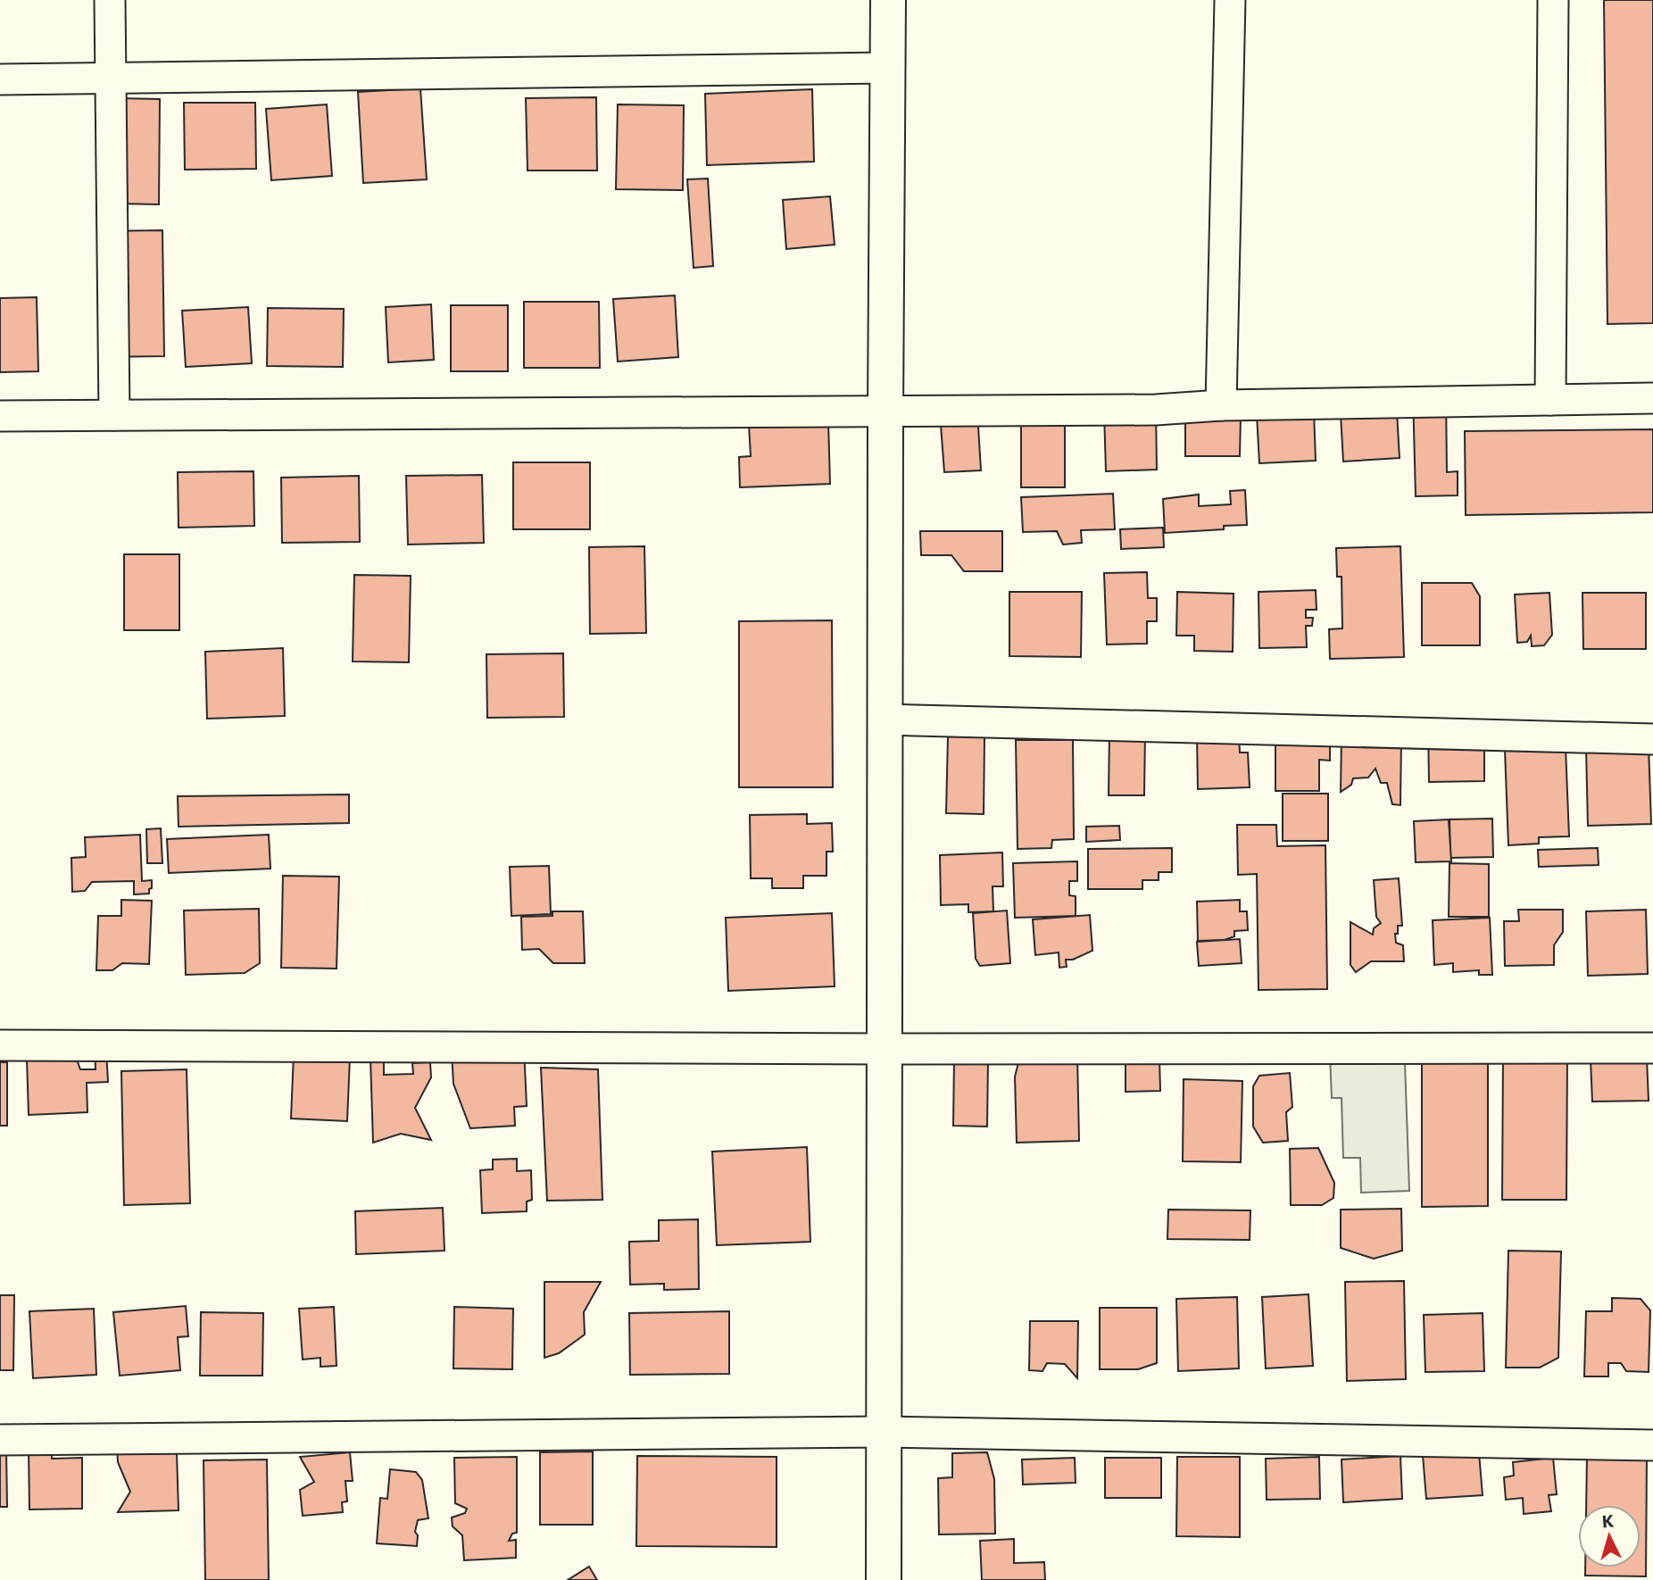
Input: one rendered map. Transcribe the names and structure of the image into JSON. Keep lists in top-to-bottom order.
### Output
{
  "north": "top"
}
